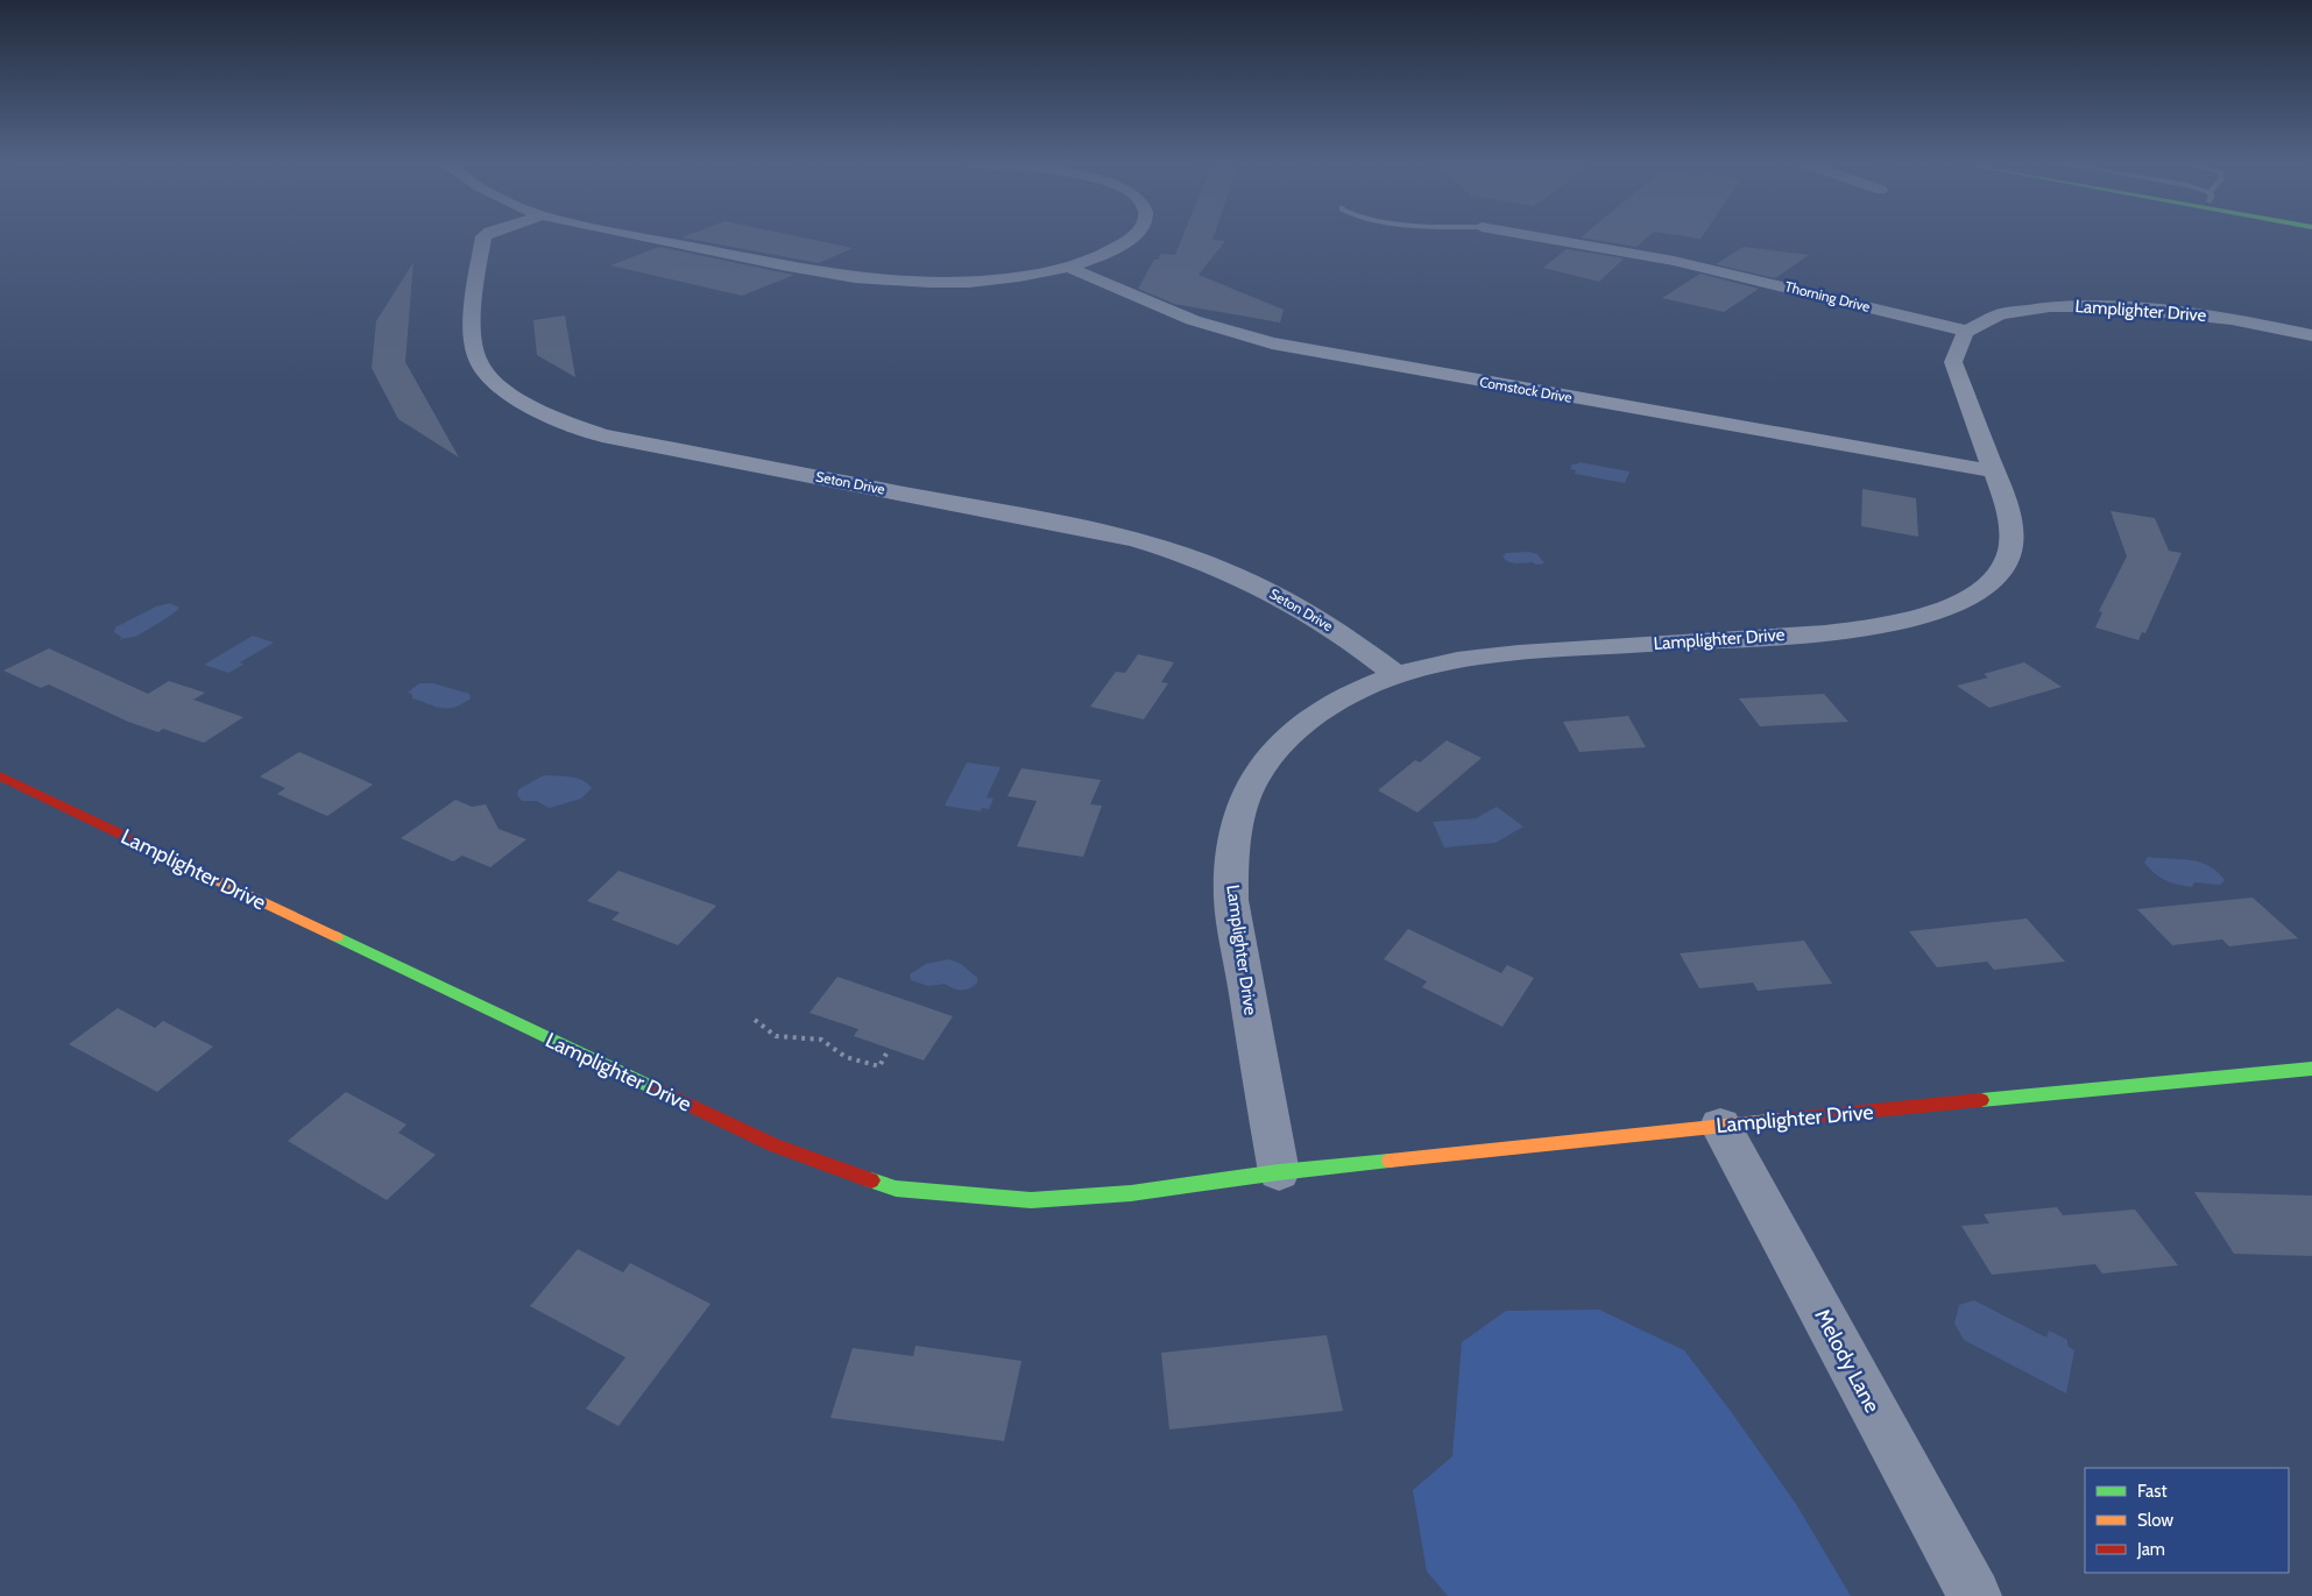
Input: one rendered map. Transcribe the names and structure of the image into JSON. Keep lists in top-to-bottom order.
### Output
{
  "streets": {
    "main road": ["Lamplighter Drive"],
    "street": [
      "Thorning Drive",
      "Comstock Drive",
      "Seton Drive",
      "Melody Lane"
    ]
  },
  "crossings": [
    ["Thorning Drive", "Lamplighter Drive"],
    ["Lamplighter Drive", "Comstock Drive"],
    ["Lamplighter Drive", "Seton Drive"],
    ["Lamplighter Drive", "Melody Lane"]
  ],
  "legend": ["Fast", "Slow", "Jam"]
}
